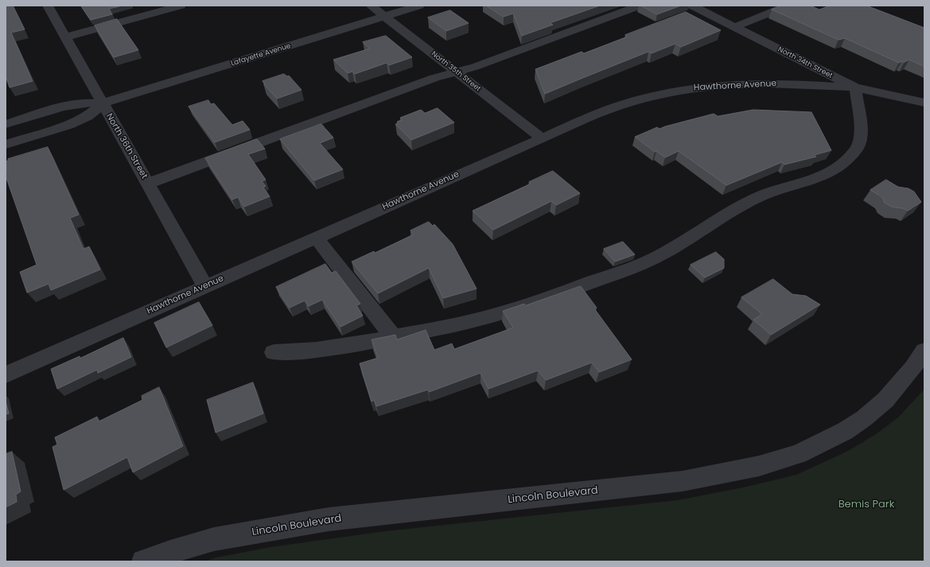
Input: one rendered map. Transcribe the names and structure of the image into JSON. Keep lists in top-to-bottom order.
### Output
{
  "streets": {
    "street": [
      "Lafayette Avenue",
      "North 34th Street",
      "North 35th Street",
      "Hawthorne Avenue",
      "North 36th Street",
      "Lincoln Boulevard"
    ]
  },
  "crossings": [
    ["Lafayette Avenue", "North 35th Street"],
    ["Lafayette Avenue", "North 36th Street"],
    ["North 34th Street", "Hawthorne Avenue"],
    ["North 35th Street", "Hawthorne Avenue"],
    ["Hawthorne Avenue", "North 36th Street"]
  ],
  "parks": ["Bemis Park"]
}
